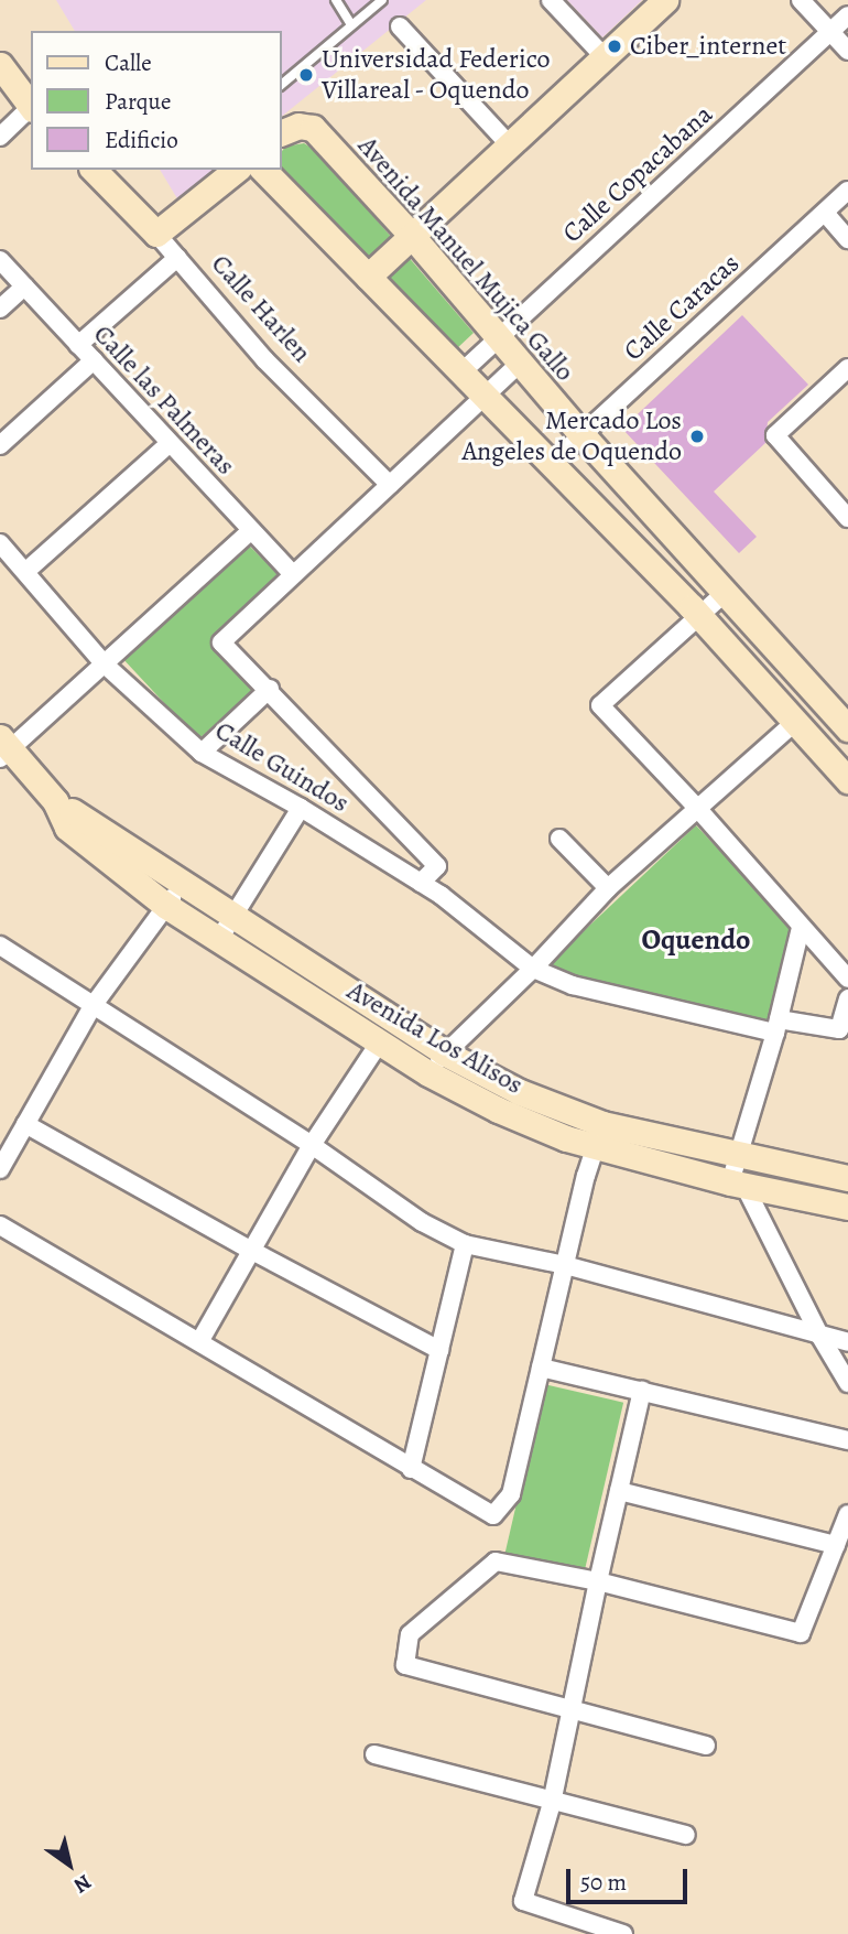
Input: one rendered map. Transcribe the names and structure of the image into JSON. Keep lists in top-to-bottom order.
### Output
{
  "streets": {
    "street": [
      "Calle Copacabana",
      "Avenida Manuel Mujica Gallo",
      "Calle Caracas",
      "Calle Harlen",
      "Calle las Palmeras",
      "Calle Guindos",
      "Avenida Los Alisos"
    ]
  },
  "crossings": [
    ["Calle Copacabana", "Avenida Manuel Mujica Gallo"],
    ["Avenida Manuel Mujica Gallo", "Calle Caracas"]
  ],
  "districts": ["Oquendo"],
  "places": ["Ciber_internet", "Universidad Federico Villareal - Oquendo", "Mercado Los Angeles de Oquendo"],
  "legend": ["Calle", "Parque", "Edificio"],
  "scale_bar": "50 m",
  "north": "bottom right"
}
